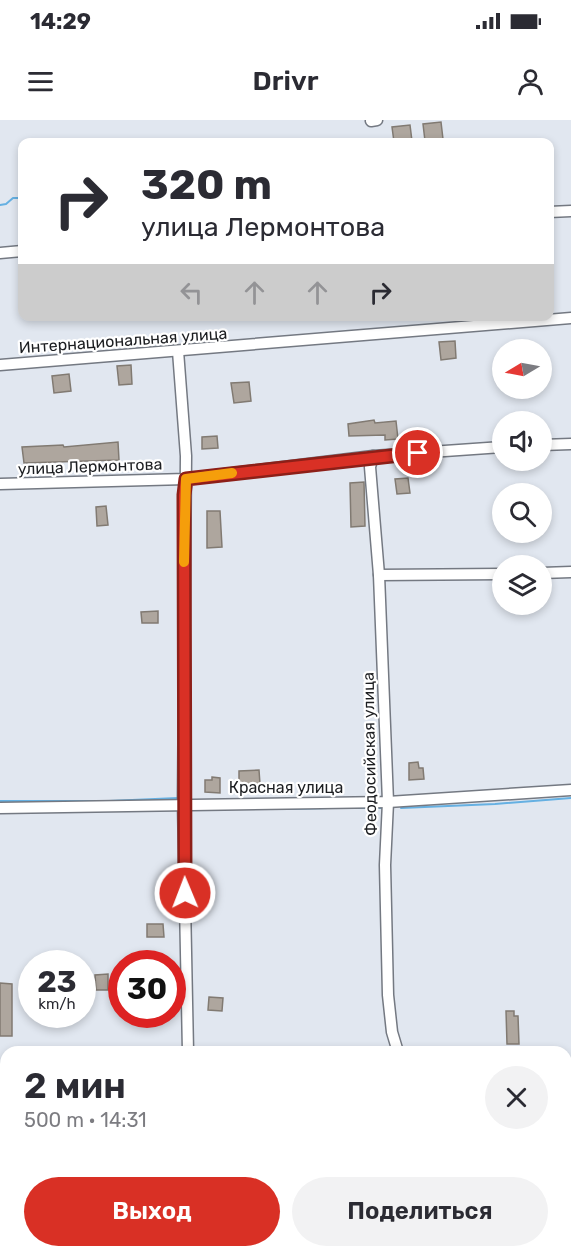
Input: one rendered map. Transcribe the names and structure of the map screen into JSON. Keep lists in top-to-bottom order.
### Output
{
  "streets": {
    "street": [
      "Интернациональная улица",
      "улица Лермонтова",
      "Феодосийская улица",
      "Красная улица"
    ]
  },
  "crossings": [
    ["улица Лермонтова", "Феодосийская улица"],
    ["Феодосийская улица", "Красная улица"]
  ],
  "north": "left",
  "page": {
    "status": "14:29",
    "header": "Drivr",
    "turn": ["320 m", "улица Лермонтова"],
    "speed": "23 km/h",
    "limit": "30",
    "heading": ["2 мин", "500 m · 14:31"],
    "buttons": ["Выход", "Поделиться"]
  }
}
